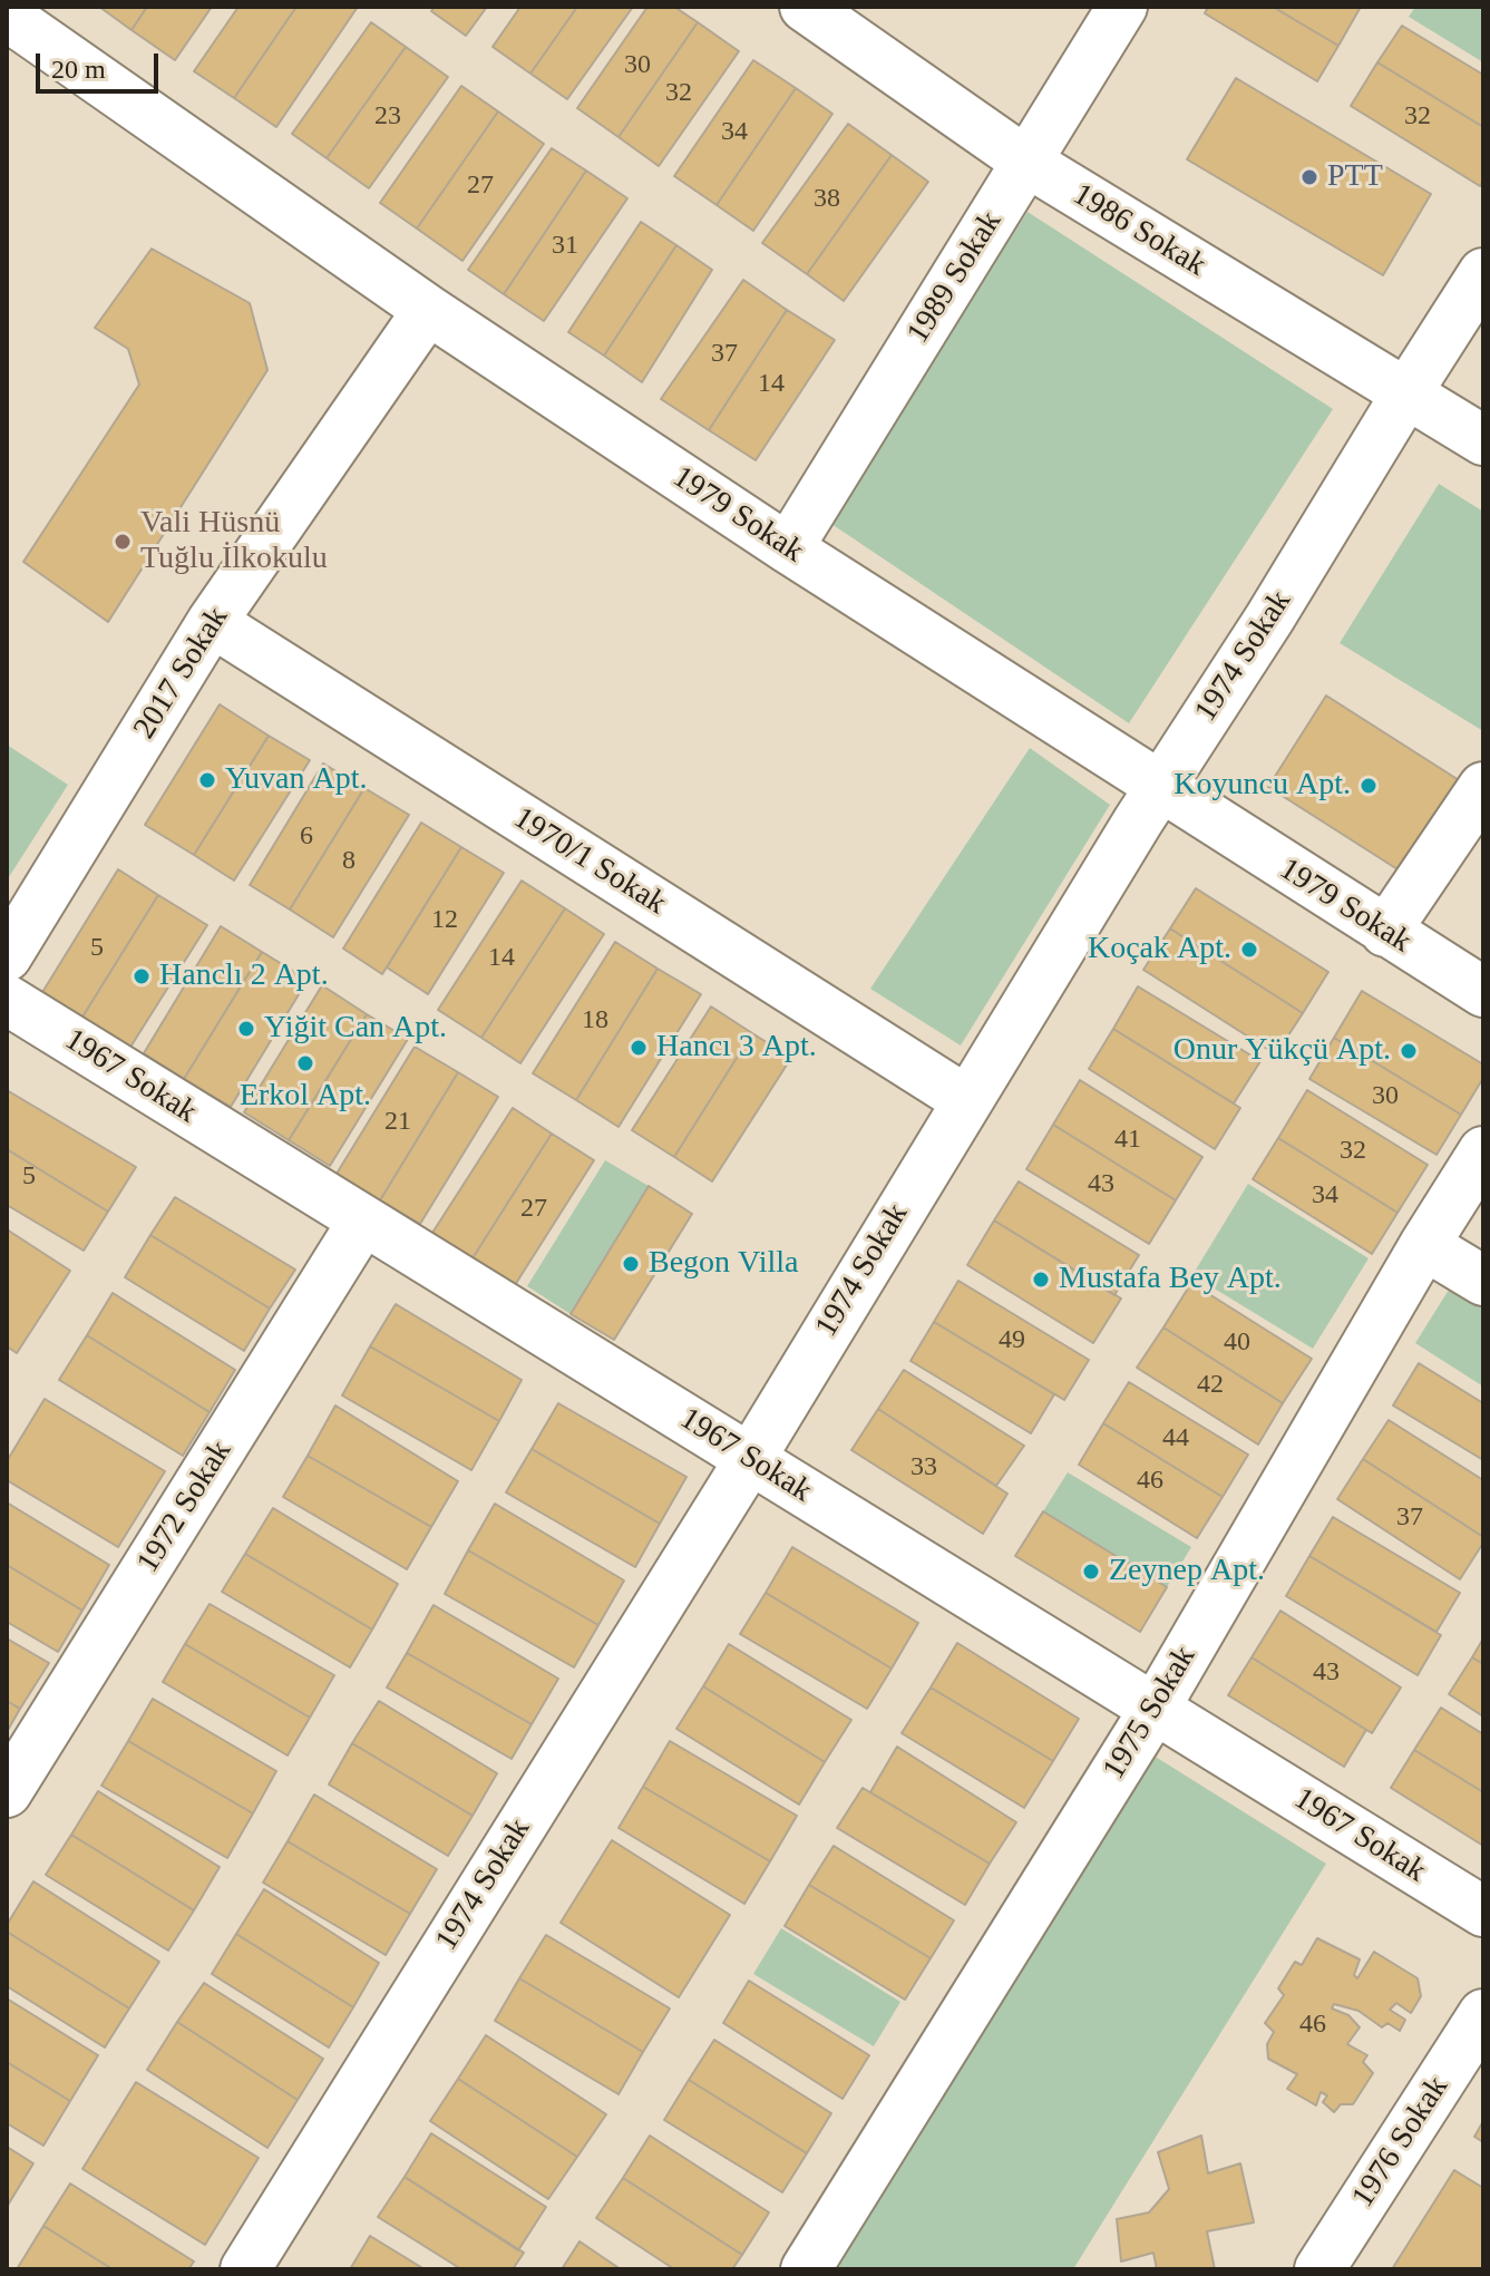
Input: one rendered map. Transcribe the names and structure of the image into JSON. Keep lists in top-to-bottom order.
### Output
{
  "streets": {
    "street": [
      "1986 Sokak",
      "1989 Sokak",
      "1979 Sokak",
      "1974 Sokak",
      "2017 Sokak",
      "1970/1 Sokak",
      "1967 Sokak",
      "1972 Sokak",
      "1975 Sokak",
      "1976 Sokak"
    ]
  },
  "crossings": [
    ["1986 Sokak", "1989 Sokak"],
    ["1986 Sokak", "1974 Sokak"],
    ["1989 Sokak", "1979 Sokak"],
    ["1979 Sokak", "1974 Sokak"],
    ["1979 Sokak", "2017 Sokak"],
    ["1974 Sokak", "1970/1 Sokak"],
    ["1974 Sokak", "1967 Sokak"],
    ["2017 Sokak", "1970/1 Sokak"],
    ["1967 Sokak", "1972 Sokak"],
    ["1967 Sokak", "1975 Sokak"]
  ],
  "places": [
    "PTT",
    "Vali Hüsnü Tuğlu İlkokulu",
    "Yuvan Apt.",
    "Koyuncu Apt.",
    "Koçak Apt.",
    "Hanclı 2 Apt.",
    "Yiğit Can Apt.",
    "Hancı 3 Apt.",
    "Onur Yükçü Apt.",
    "Erkol Apt.",
    "Begon Villa",
    "Mustafa Bey Apt.",
    "Zeynep Apt."
  ],
  "house_numbers": [
    "30",
    "32",
    "23",
    "32",
    "34",
    "27",
    "38",
    "31",
    "37",
    "14",
    "6",
    "8",
    "12",
    "5",
    "14",
    "18",
    "30",
    "21",
    "41",
    "32",
    "5",
    "43",
    "34",
    "27",
    "49",
    "40",
    "42",
    "44",
    "33",
    "46",
    "37",
    "43",
    "46"
  ],
  "scale_bar": "20 m"
}
